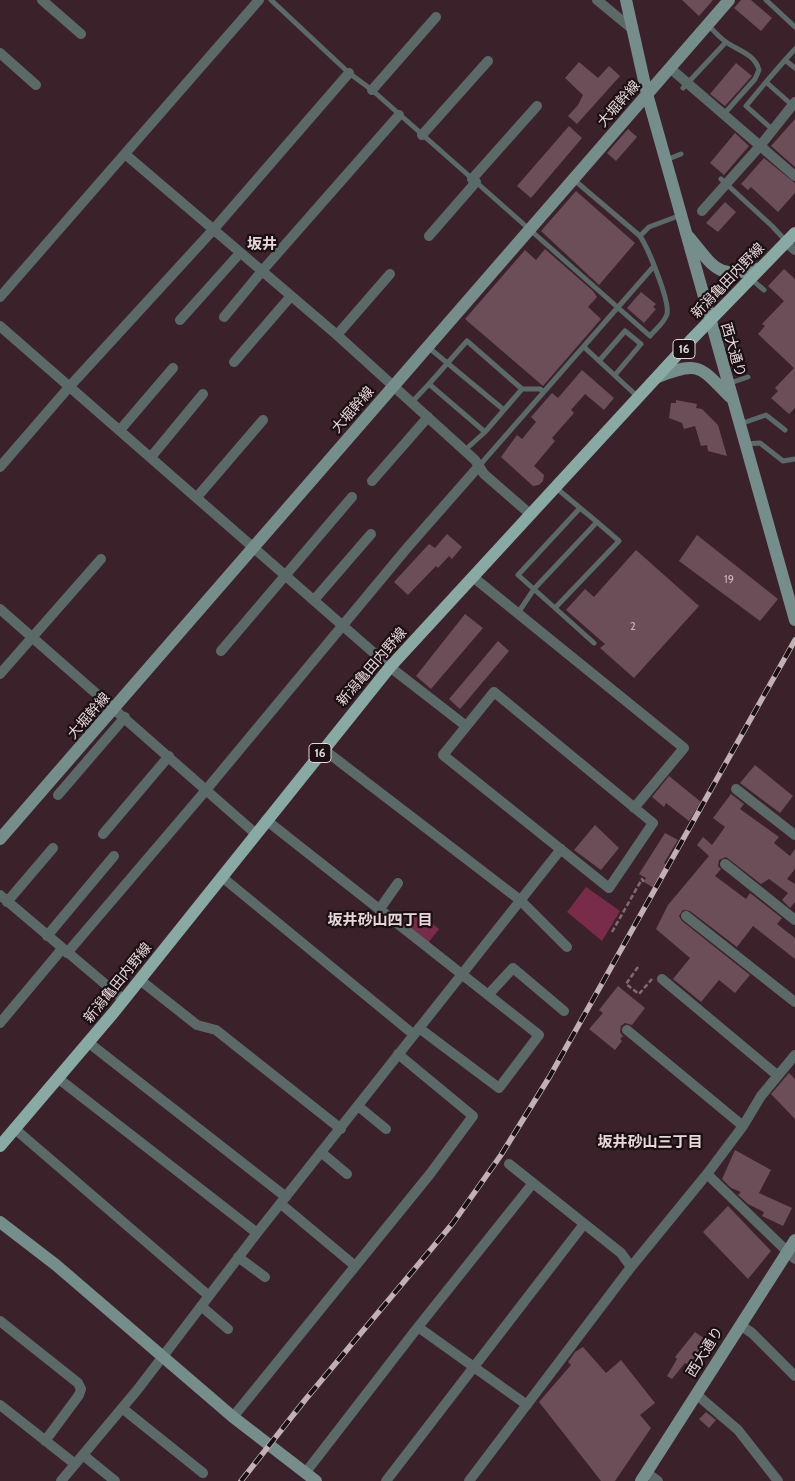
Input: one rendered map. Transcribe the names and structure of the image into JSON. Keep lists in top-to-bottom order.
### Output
{
  "streets": {
    "main road": ["新潟亀田内野線", "16"],
    "street": ["大堀幹線", "西大通り"]
  },
  "crossings": [
    ["大堀幹線", "西大通り"],
    ["新潟亀田内野線", "西大通り"]
  ],
  "districts": ["坂井", "坂井砂山四丁目", "坂井砂山三丁目"],
  "house_numbers": ["19", "2"]
}
